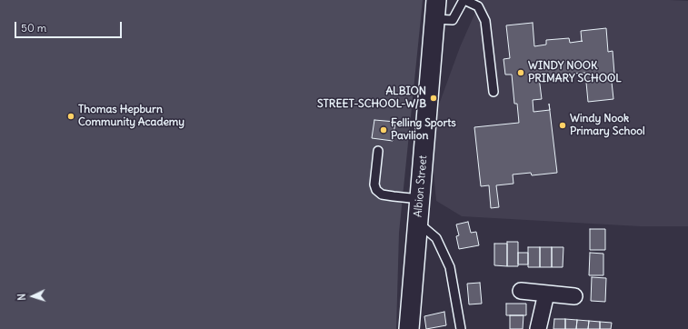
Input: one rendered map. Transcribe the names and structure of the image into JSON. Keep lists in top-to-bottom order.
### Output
{
  "streets": {
    "street": ["Albion Street"]
  },
  "places": [
    "WINDY NOOK PRIMARY SCHOOL",
    "ALBION STREET-SCHOOL-W/B",
    "Thomas Hepburn Community Academy",
    "Windy Nook Primary School",
    "Felling Sports Pavilion"
  ],
  "scale_bar": "50 m",
  "north": "left"
}
